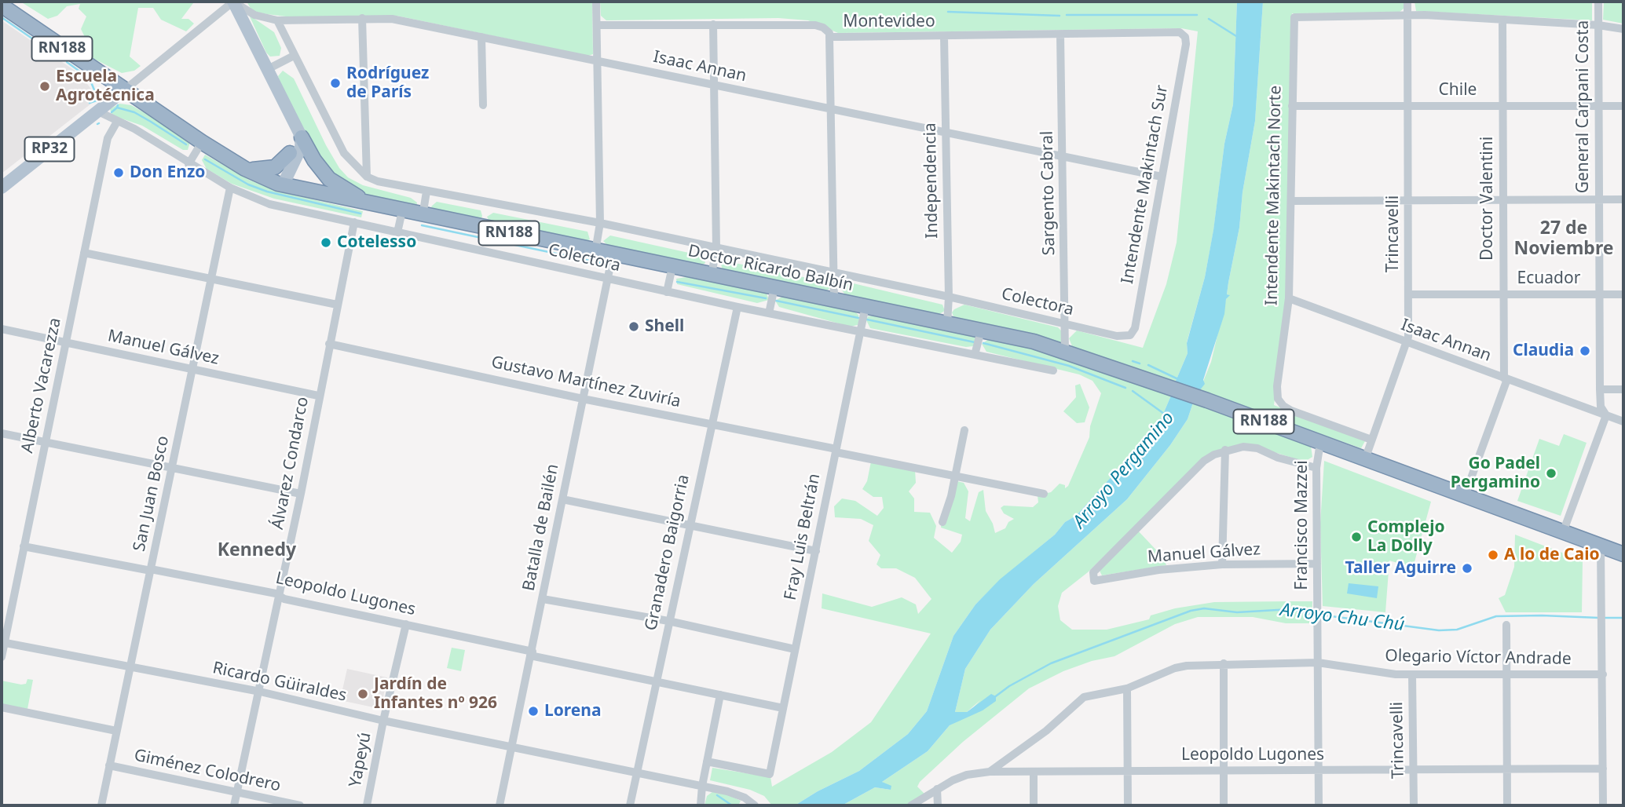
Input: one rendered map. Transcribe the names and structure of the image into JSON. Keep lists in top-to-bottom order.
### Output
{
  "streets": {
    "highway": ["RN188", "Doctor Ricardo Balbín"],
    "main road": ["RP32"],
    "street": [
      "Montevideo",
      "Isaac Annan",
      "Chile",
      "General Carpani Costa",
      "Independencia",
      "Intendente Makintach Sur",
      "Sargento Cabral",
      "Intendente Makintach Norte",
      "Doctor Valentini",
      "Trincavelli",
      "Colectora",
      "Ecuador",
      "Manuel Gálvez",
      "Gustavo Martínez Zuviría",
      "Alberto Vacarezza",
      "Álvarez Condarco",
      "San Juan Bosco",
      "Francisco Mazzei",
      "Batalla de Bailén",
      "Fray Luis Beltrán",
      "Granadero Baigorria",
      "Leopoldo Lugones",
      "Olegario Víctor Andrade",
      "Ricardo Güiraldes",
      "Yapeyú",
      "Giménez Colodrero"
    ]
  },
  "crossings": [
    ["Montevideo", "Independencia"],
    ["Montevideo", "Intendente Makintach Sur"],
    ["Montevideo", "Sargento Cabral"],
    ["RN188", "RP32"],
    ["RN188", "Doctor Valentini"],
    ["RN188", "Trincavelli"],
    ["RN188", "Doctor Ricardo Balbín"],
    ["RN188", "Francisco Mazzei"],
    ["Isaac Annan", "General Carpani Costa"],
    ["Isaac Annan", "Independencia"],
    ["Isaac Annan", "Intendente Makintach Sur"],
    ["Isaac Annan", "Sargento Cabral"],
    ["Isaac Annan", "Intendente Makintach Norte"],
    ["Isaac Annan", "Doctor Valentini"],
    ["Isaac Annan", "Trincavelli"],
    ["Chile", "General Carpani Costa"],
    ["Chile", "Intendente Makintach Norte"],
    ["Chile", "Doctor Valentini"],
    ["Chile", "Trincavelli"],
    ["General Carpani Costa", "Ecuador"],
    ["RP32", "Colectora"],
    ["Independencia", "Colectora"],
    ["Independencia", "Doctor Ricardo Balbín"],
    ["Intendente Makintach Sur", "Colectora"],
    ["Sargento Cabral", "Colectora"],
    ["Sargento Cabral", "Doctor Ricardo Balbín"],
    ["Intendente Makintach Norte", "Trincavelli"],
    ["Doctor Valentini", "Ecuador"],
    ["Trincavelli", "Ecuador"],
    ["Trincavelli", "Leopoldo Lugones"],
    ["Trincavelli", "Olegario Víctor Andrade"],
    ["Colectora", "Alberto Vacarezza"],
    ["Colectora", "Álvarez Condarco"],
    ["Colectora", "San Juan Bosco"],
    ["Colectora", "Batalla de Bailén"],
    ["Colectora", "Fray Luis Beltrán"],
    ["Colectora", "Granadero Baigorria"],
    ["Doctor Ricardo Balbín", "Francisco Mazzei"],
    ["Doctor Ricardo Balbín", "Batalla de Bailén"],
    ["Doctor Ricardo Balbín", "Fray Luis Beltrán"],
    ["Manuel Gálvez", "Alberto Vacarezza"],
    ["Manuel Gálvez", "Álvarez Condarco"],
    ["Manuel Gálvez", "San Juan Bosco"],
    ["Manuel Gálvez", "Francisco Mazzei"],
    ["Gustavo Martínez Zuviría", "Álvarez Condarco"],
    ["Gustavo Martínez Zuviría", "Batalla de Bailén"],
    ["Gustavo Martínez Zuviría", "Fray Luis Beltrán"],
    ["Gustavo Martínez Zuviría", "Granadero Baigorria"],
    ["Alberto Vacarezza", "Leopoldo Lugones"],
    ["Alberto Vacarezza", "Ricardo Güiraldes"],
    ["Álvarez Condarco", "Leopoldo Lugones"],
    ["Álvarez Condarco", "Ricardo Güiraldes"],
    ["Álvarez Condarco", "Giménez Colodrero"],
    ["San Juan Bosco", "Leopoldo Lugones"],
    ["San Juan Bosco", "Ricardo Güiraldes"],
    ["San Juan Bosco", "Giménez Colodrero"],
    ["Francisco Mazzei", "Leopoldo Lugones"],
    ["Francisco Mazzei", "Olegario Víctor Andrade"],
    ["Batalla de Bailén", "Leopoldo Lugones"],
    ["Batalla de Bailén", "Ricardo Güiraldes"],
    ["Fray Luis Beltrán", "Leopoldo Lugones"],
    ["Granadero Baigorria", "Leopoldo Lugones"],
    ["Granadero Baigorria", "Ricardo Güiraldes"],
    ["Leopoldo Lugones", "Olegario Víctor Andrade"],
    ["Leopoldo Lugones", "Yapeyú"],
    ["Ricardo Güiraldes", "Yapeyú"]
  ],
  "districts": ["27 de Noviembre", "Kennedy"],
  "water": ["Arroyo Pergamino", "Arroyo Chu Chú"],
  "places": [
    "Rodríguez de París",
    "Escuela Agrotécnica",
    "Don Enzo",
    "Cotelesso",
    "Shell",
    "Claudia",
    "Go Padel Pergamino",
    "Complejo La Dolly",
    "A lo de Caio",
    "Taller Aguirre",
    "Jardín de Infantes nº 926",
    "Lorena"
  ]
}
